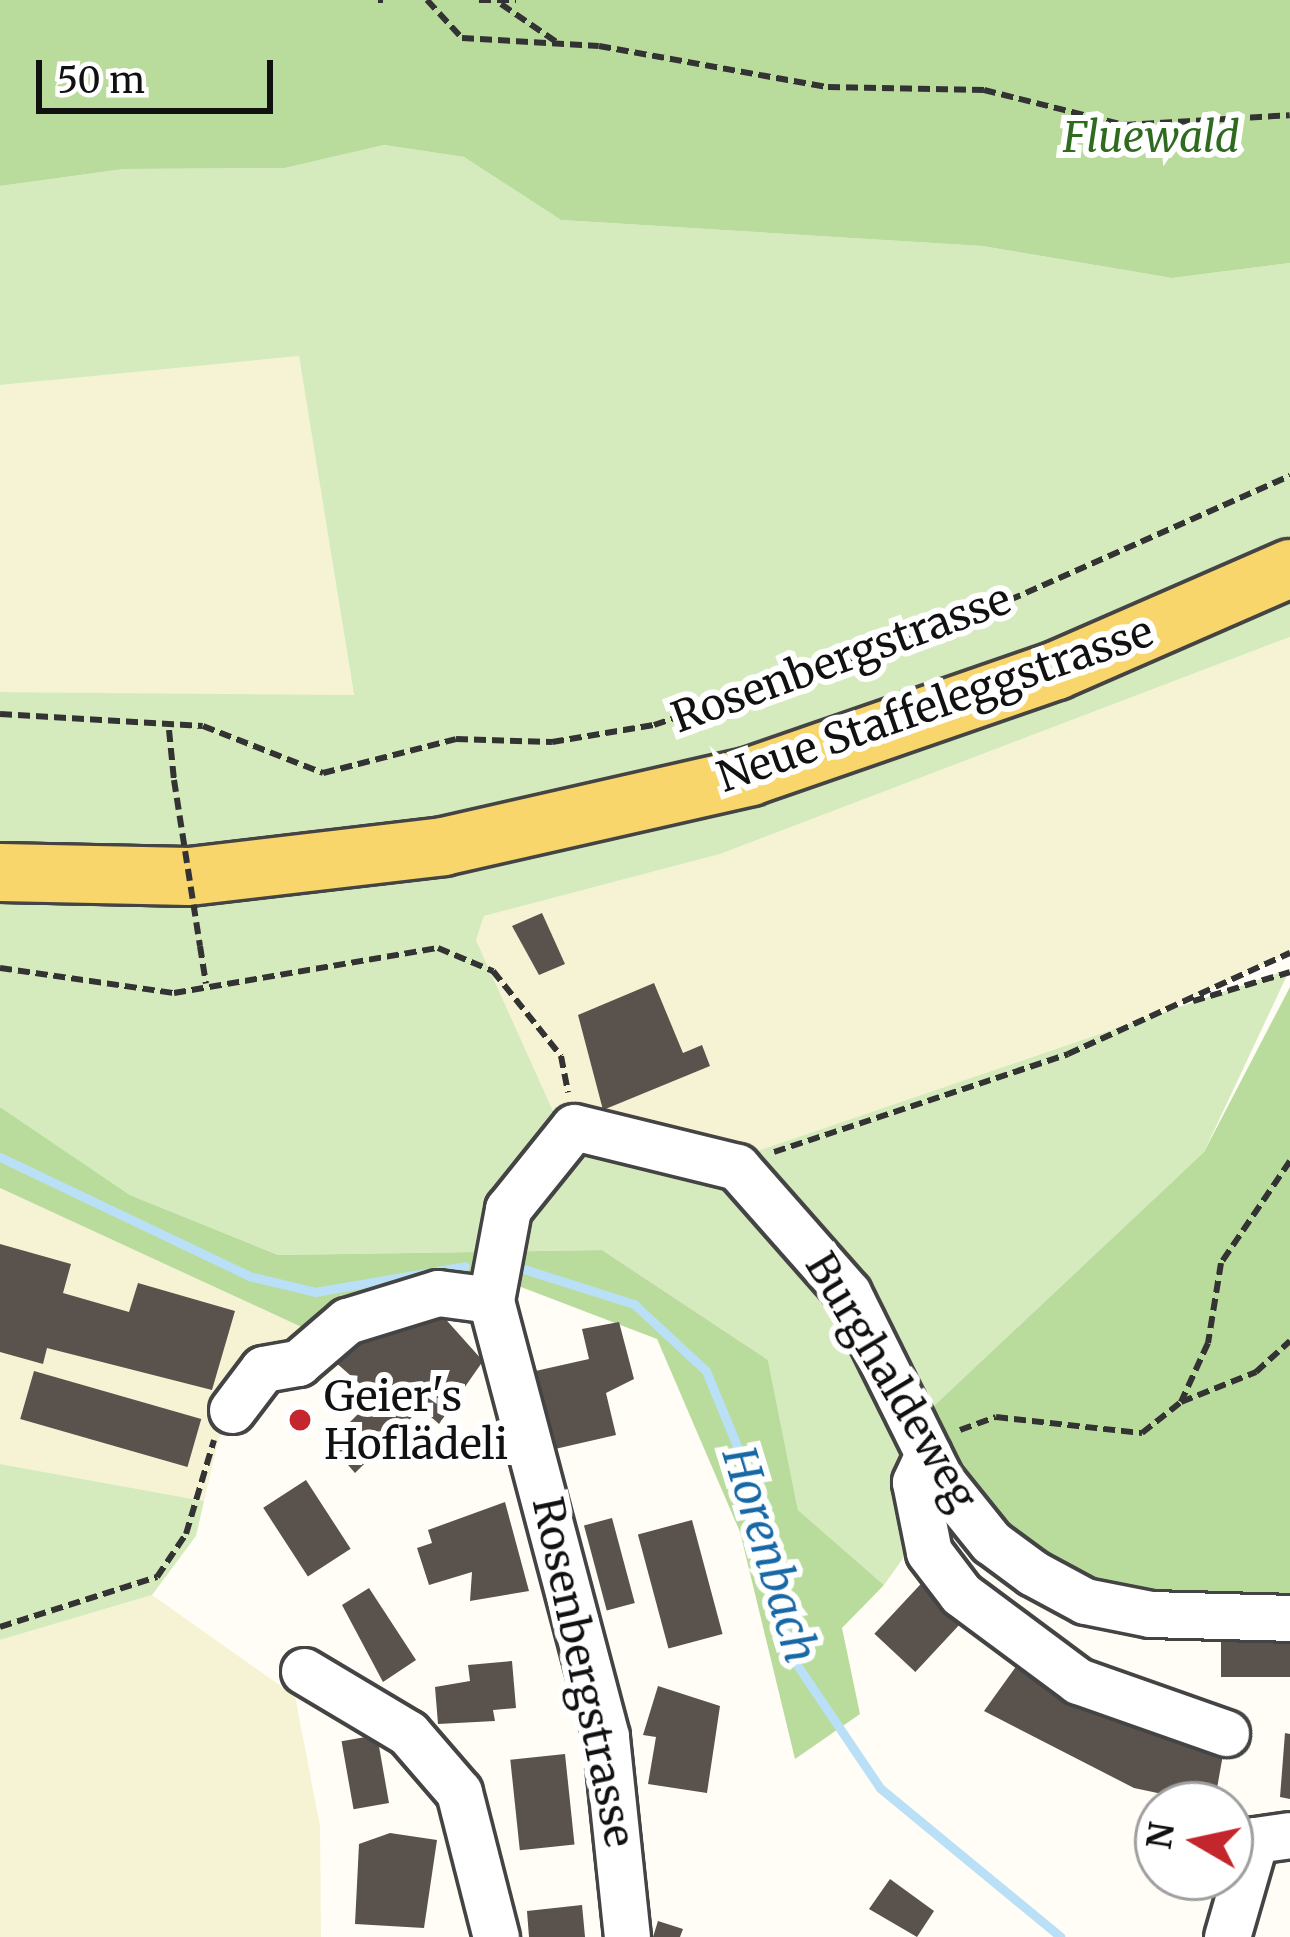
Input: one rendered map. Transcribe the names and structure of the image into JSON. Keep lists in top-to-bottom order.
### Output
{
  "streets": {
    "main road": ["Neue Staffeleggstrasse"],
    "street": ["Rosenbergstrasse", "Burghaldeweg"]
  },
  "water": ["Horenbach"],
  "parks": ["Fluewald"],
  "places": ["Geier's Hoflädeli"],
  "scale_bar": "50 m",
  "north": "left"
}
